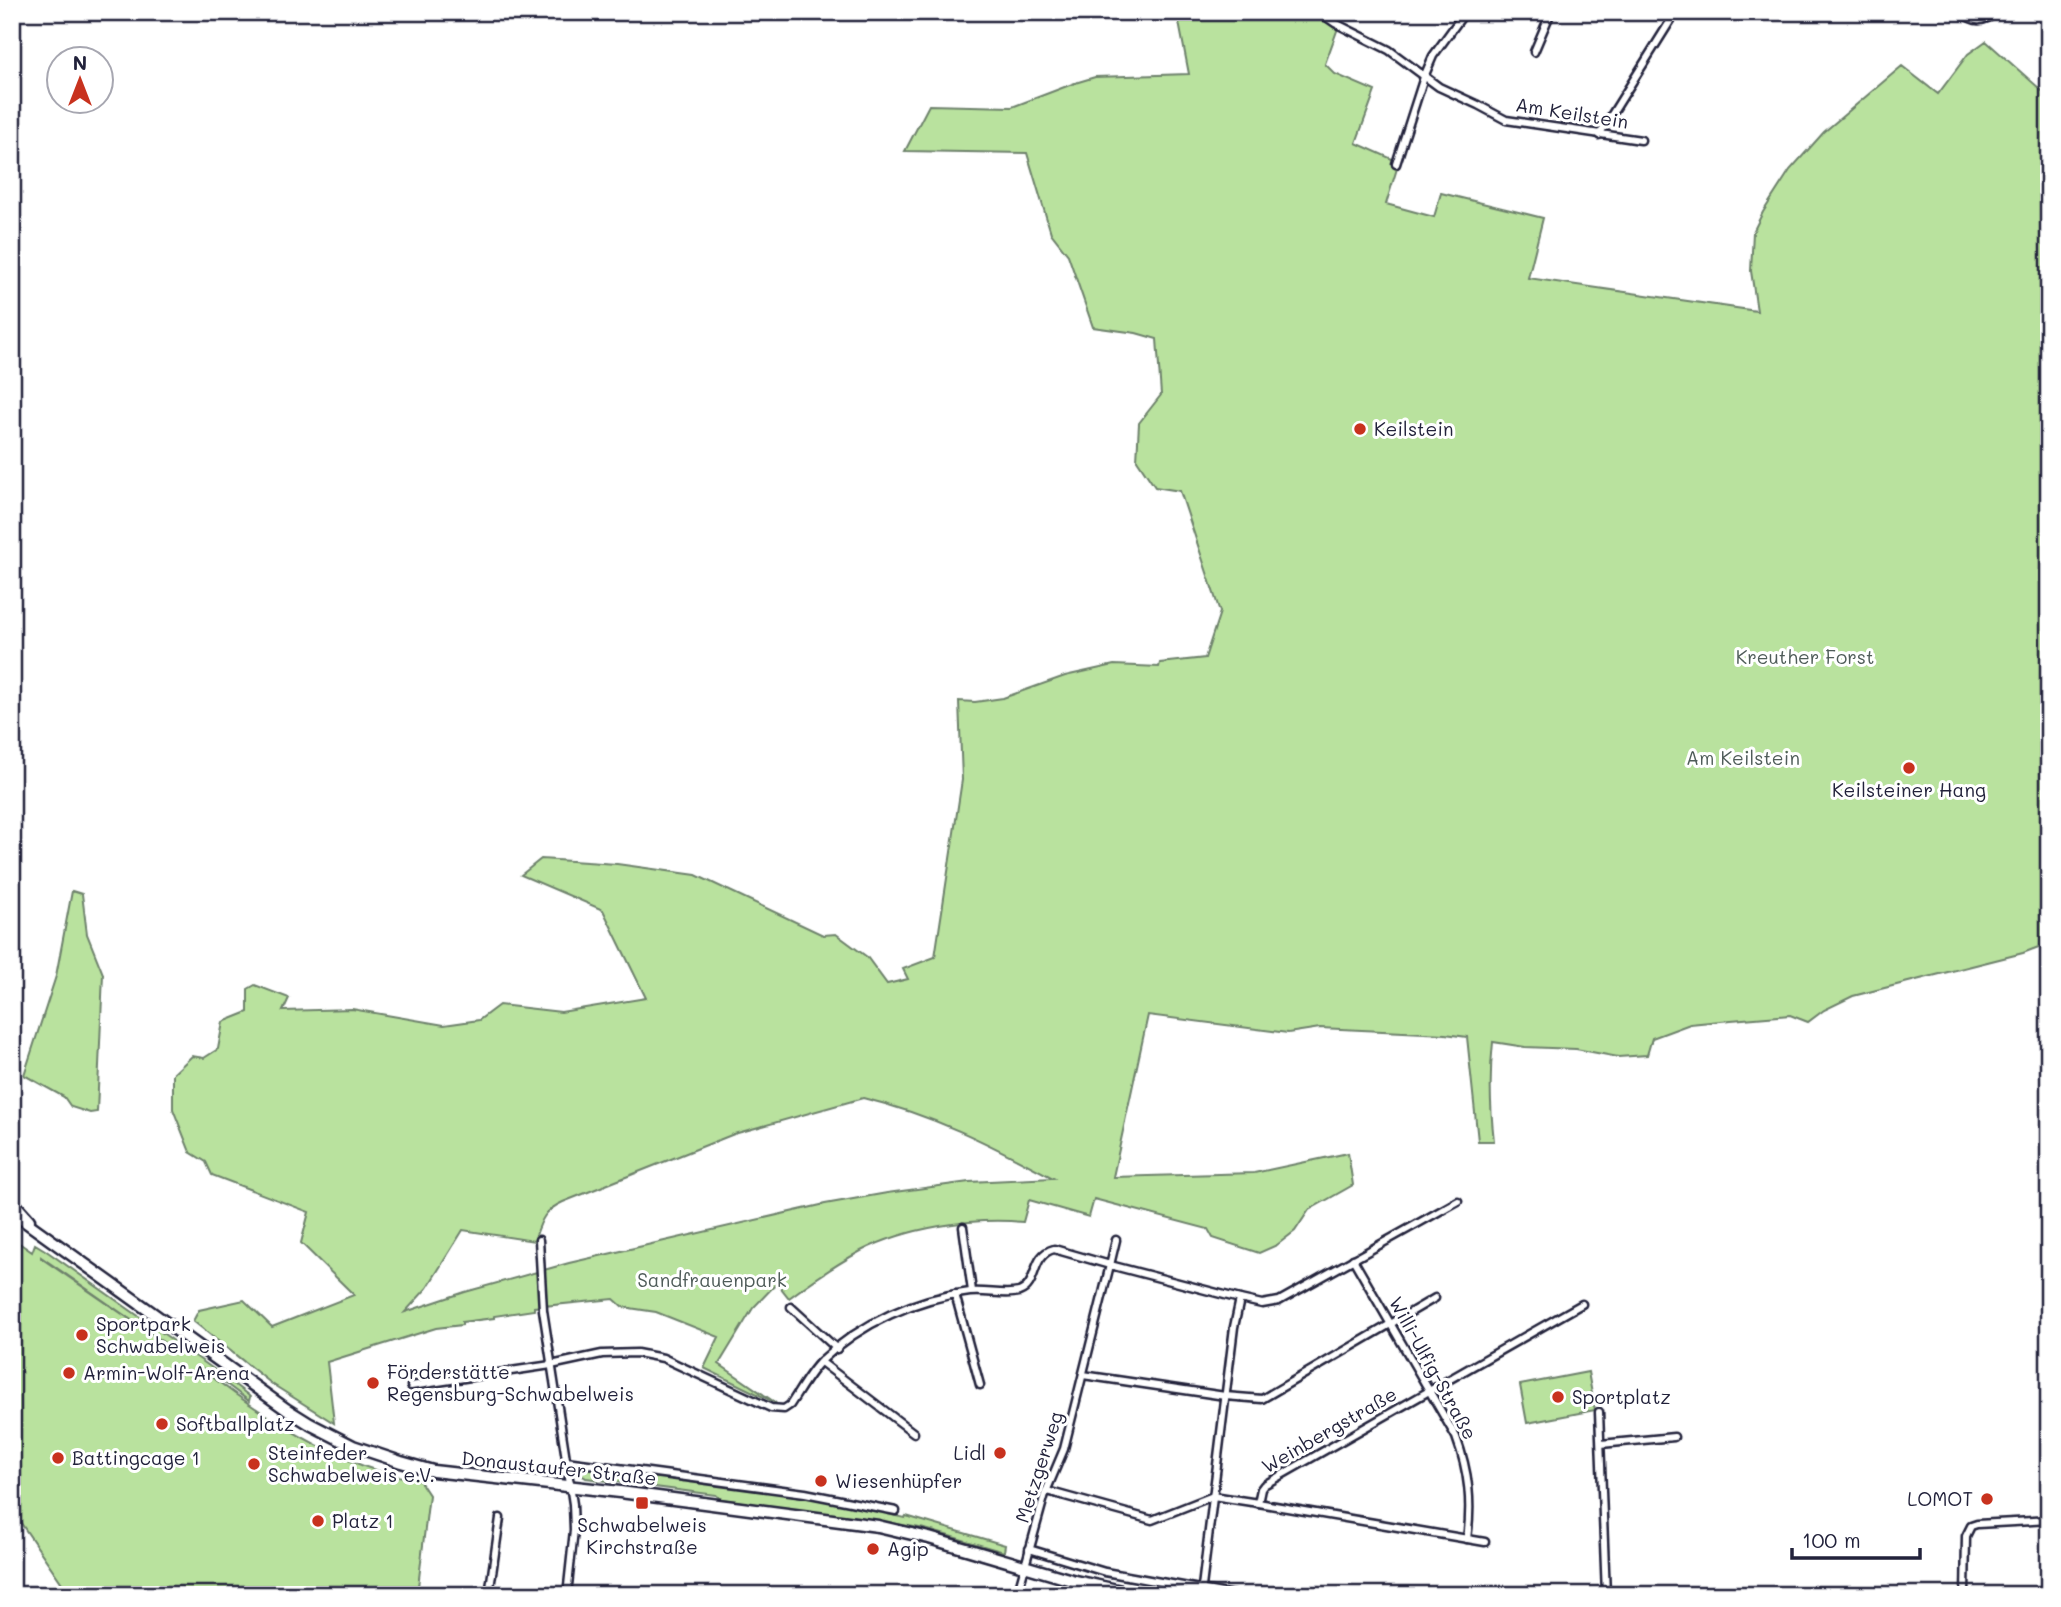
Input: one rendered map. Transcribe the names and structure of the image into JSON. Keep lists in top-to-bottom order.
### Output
{
  "streets": {
    "main road": ["Donaustaufer Straße"],
    "street": [
      "Am Keilstein",
      "Willi-Ulfig-Straße",
      "Weinbergstraße",
      "Metzgerweg"
    ]
  },
  "crossings": [
    ["Willi-Ulfig-Straße", "Weinbergstraße"],
    ["Metzgerweg", "Donaustaufer Straße"]
  ],
  "parks": ["Kreuther Forst", "Am Keilstein", "Sandfrauenpark"],
  "places": {
    "other": [
      "Keilstein",
      "Keilsteiner Hang",
      "Sportpark Schwabelweis",
      "Armin-Wolf-Arena",
      "Förderstätte Regensburg-Schwabelweis",
      "Sportplatz",
      "Softballplatz",
      "Lidl",
      "Battingcage 1",
      "Steinfeder Schwabelweis e.V.",
      "Wiesenhüpfer",
      "LOMOT",
      "Platz 1",
      "Agip"
    ],
    "transit": ["Schwabelweis Kirchstraße"]
  },
  "scale_bar": "100 m",
  "north": "top"
}
